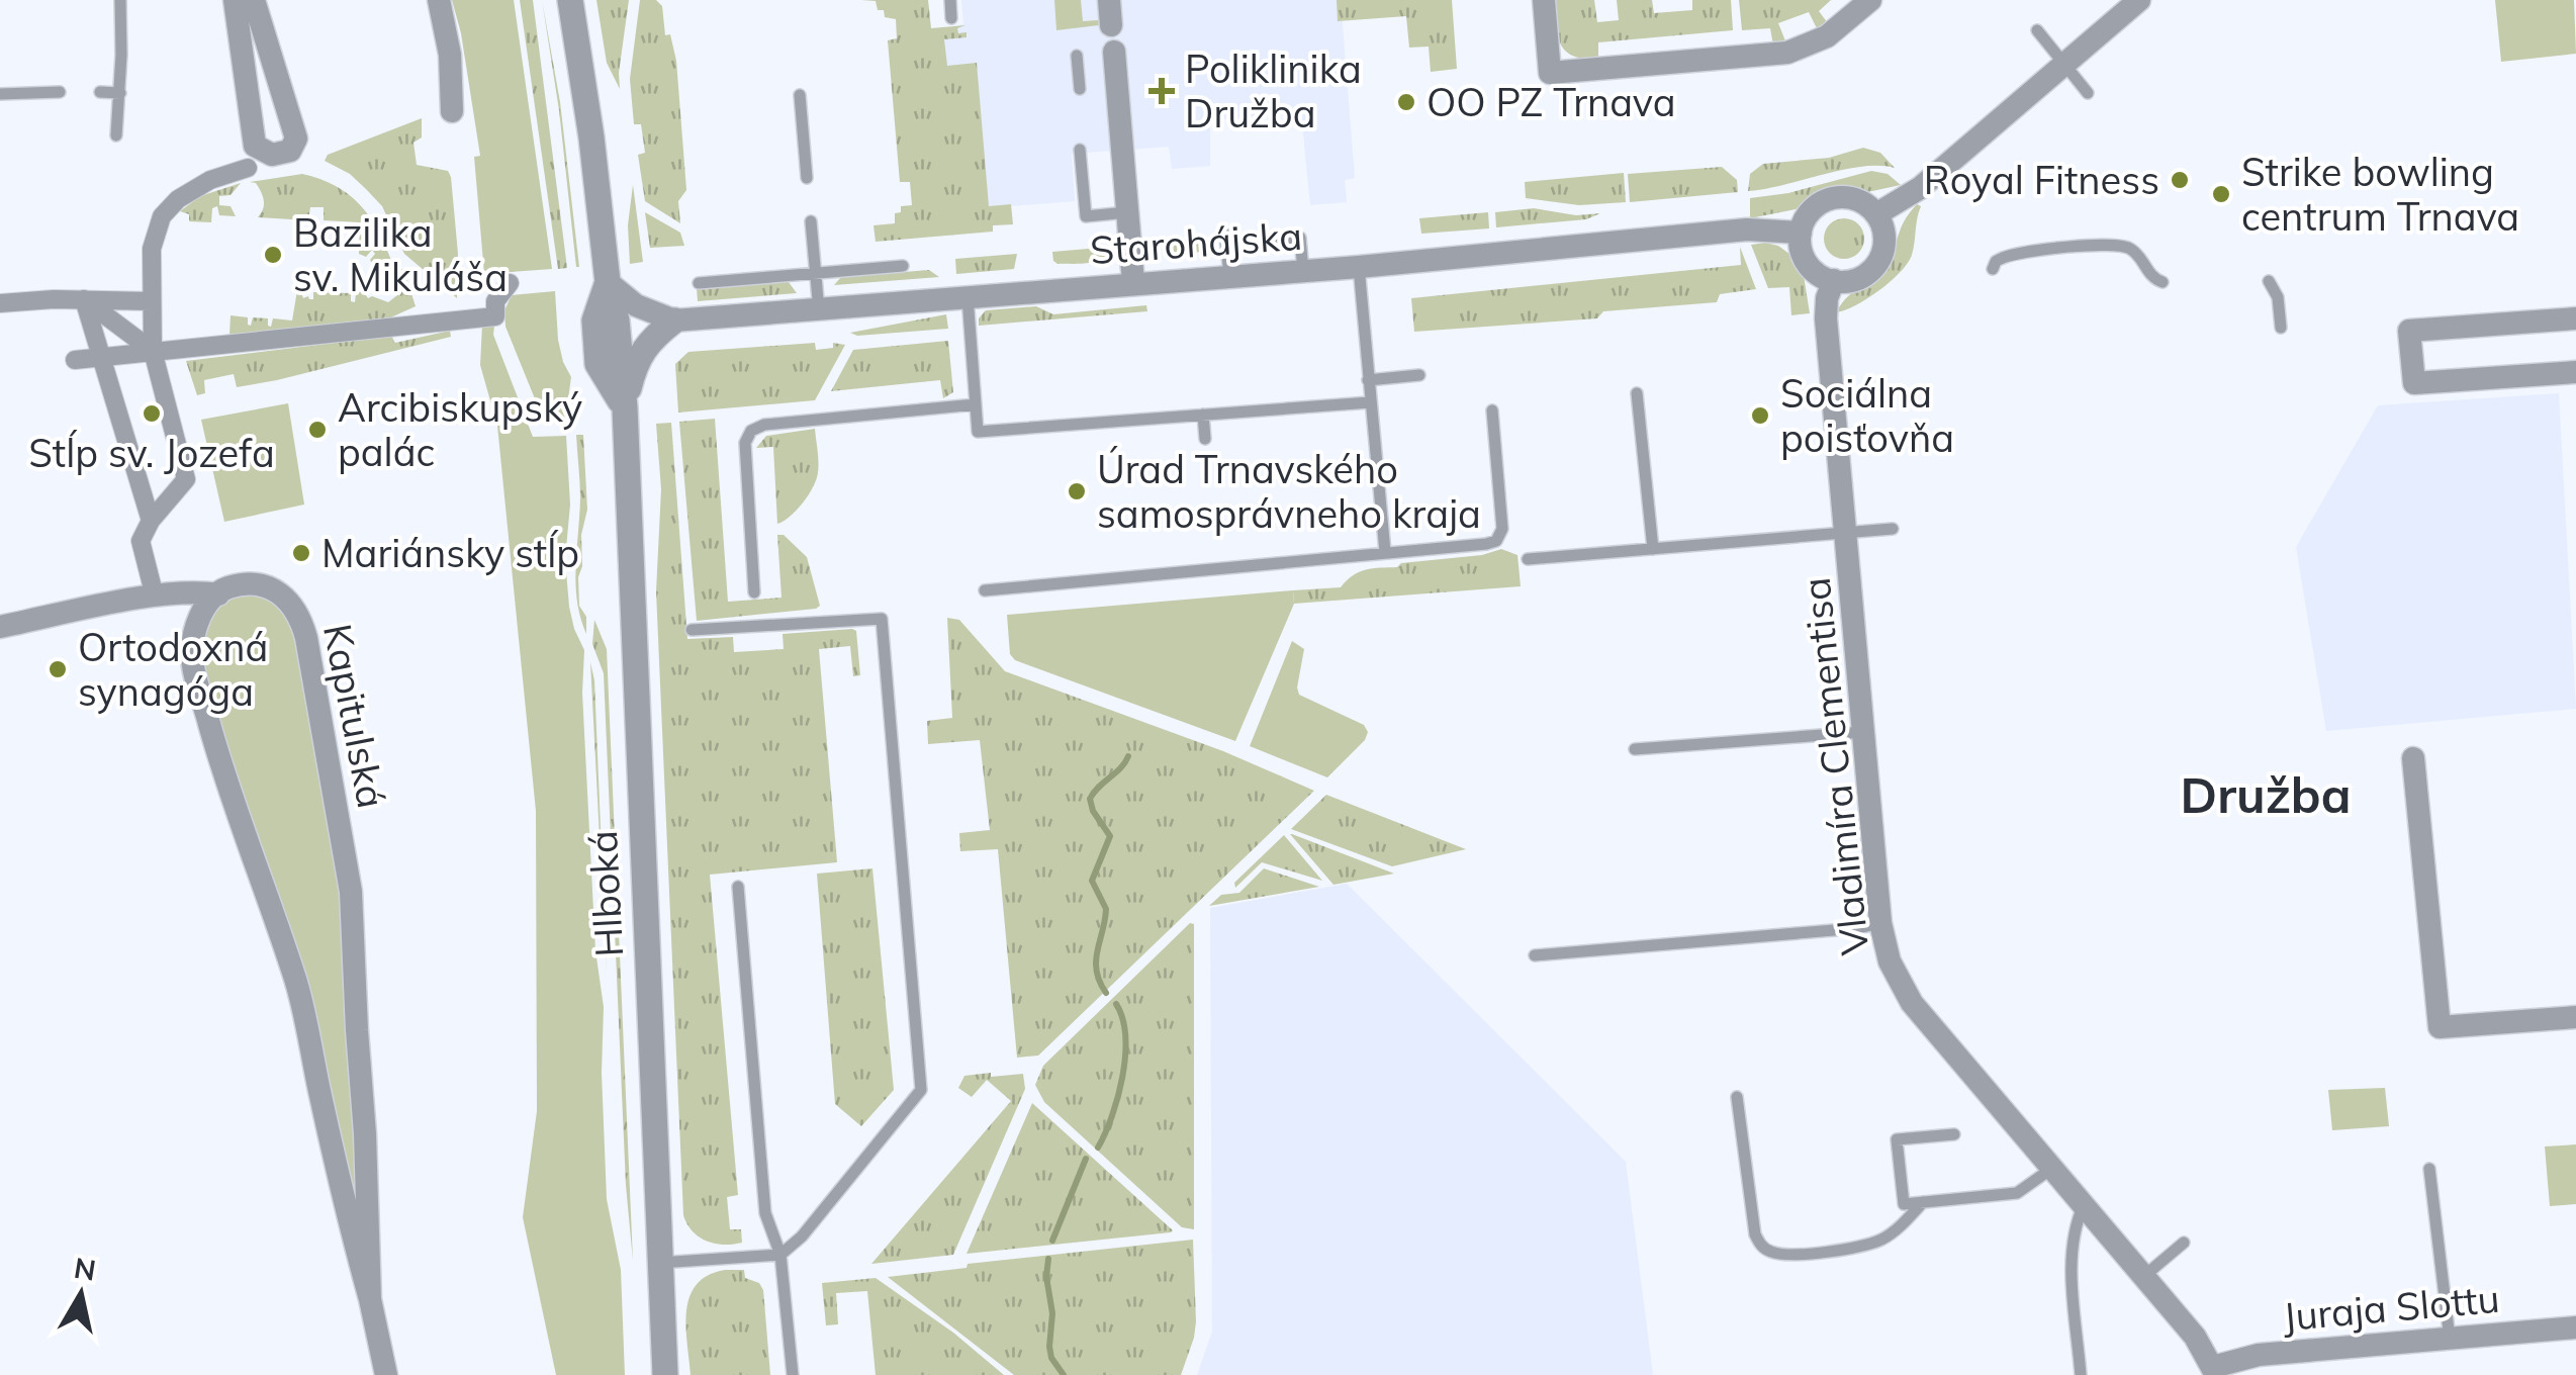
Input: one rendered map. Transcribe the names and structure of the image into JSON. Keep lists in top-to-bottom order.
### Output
{
  "streets": {
    "street": [
      "Starohájska",
      "Kapitulská",
      "Vladimíra Clementisa",
      "Hlboká",
      "Juraja Slottu"
    ]
  },
  "crossings": [
    ["Starohájska", "Vladimíra Clementisa"],
    ["Starohájska", "Hlboká"],
    ["Vladimíra Clementisa", "Juraja Slottu"]
  ],
  "districts": ["Družba"],
  "places": {
    "health": ["Poliklinika Družba"],
    "other": [
      "OO PZ Trnava",
      "Royal Fitness",
      "Strike bowling centrum Trnava",
      "Bazilika sv. Mikuláša",
      "Stĺp sv. Jozefa",
      "Sociálna poisťovňa",
      "Arcibiskupský palác",
      "Úrad Trnavského samosprávneho kraja",
      "Mariánsky stĺp",
      "Ortodoxná synagóga"
    ]
  },
  "north": "top"
}
